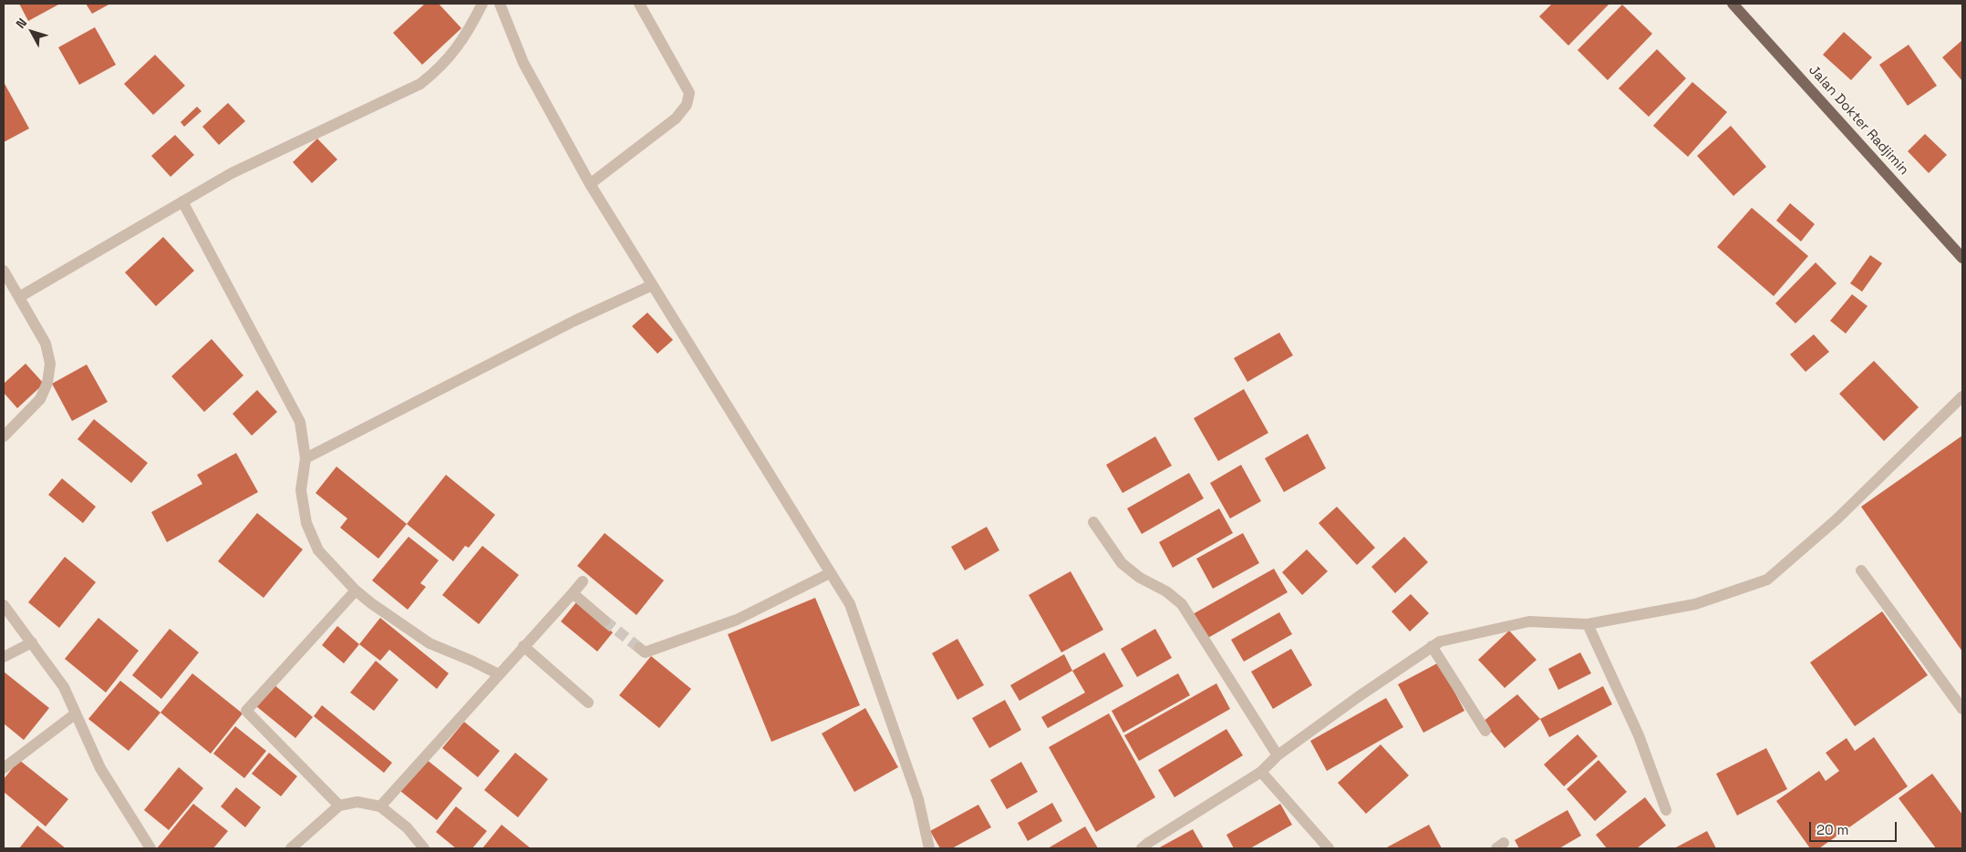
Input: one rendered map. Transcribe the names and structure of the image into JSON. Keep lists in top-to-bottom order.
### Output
{
  "streets": {
    "main road": ["Jalan Dokter Radjimin"]
  },
  "scale_bar": "20 m",
  "north": "top left"
}
